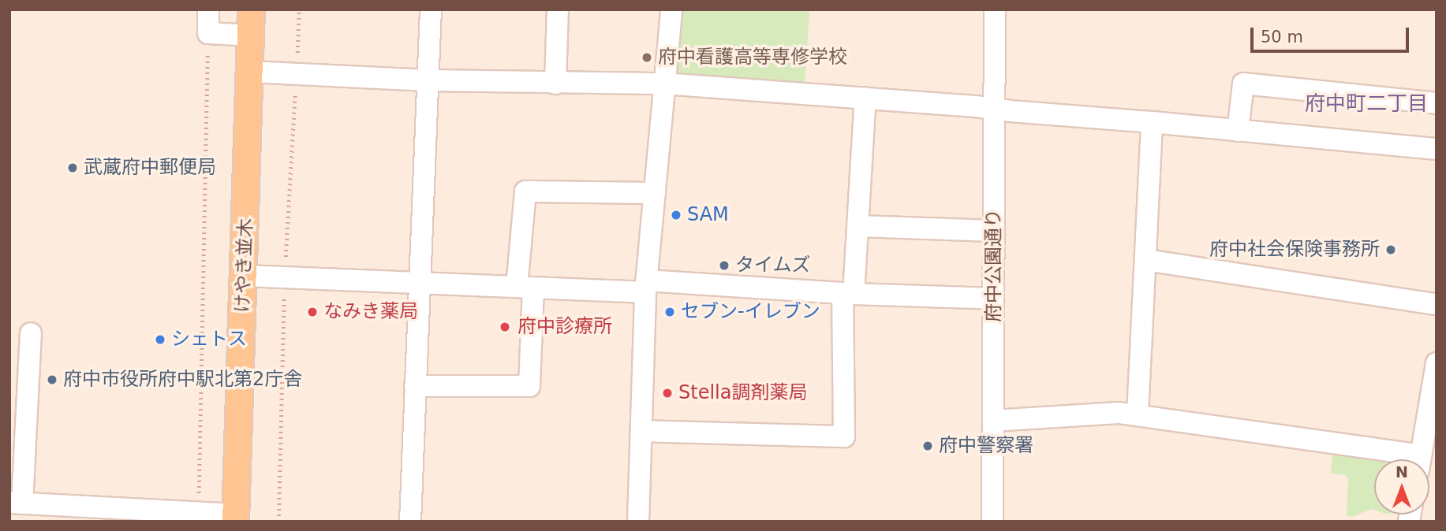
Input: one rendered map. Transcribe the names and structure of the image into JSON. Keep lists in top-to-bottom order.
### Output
{
  "streets": {
    "main road": ["けやき並木"],
    "street": ["府中公園通り"]
  },
  "districts": ["府中町二丁目"],
  "places": [
    "府中看護高等専修学校",
    "武蔵府中郵便局",
    "SAM",
    "府中社会保険事務所",
    "タイムズ",
    "なみき薬局",
    "セブン-イレブン",
    "府中診療所",
    "シェトス",
    "府中市役所府中駅北第2庁舎",
    "Stella調剤薬局",
    "府中警察署"
  ],
  "scale_bar": "50 m",
  "north": "top"
}
